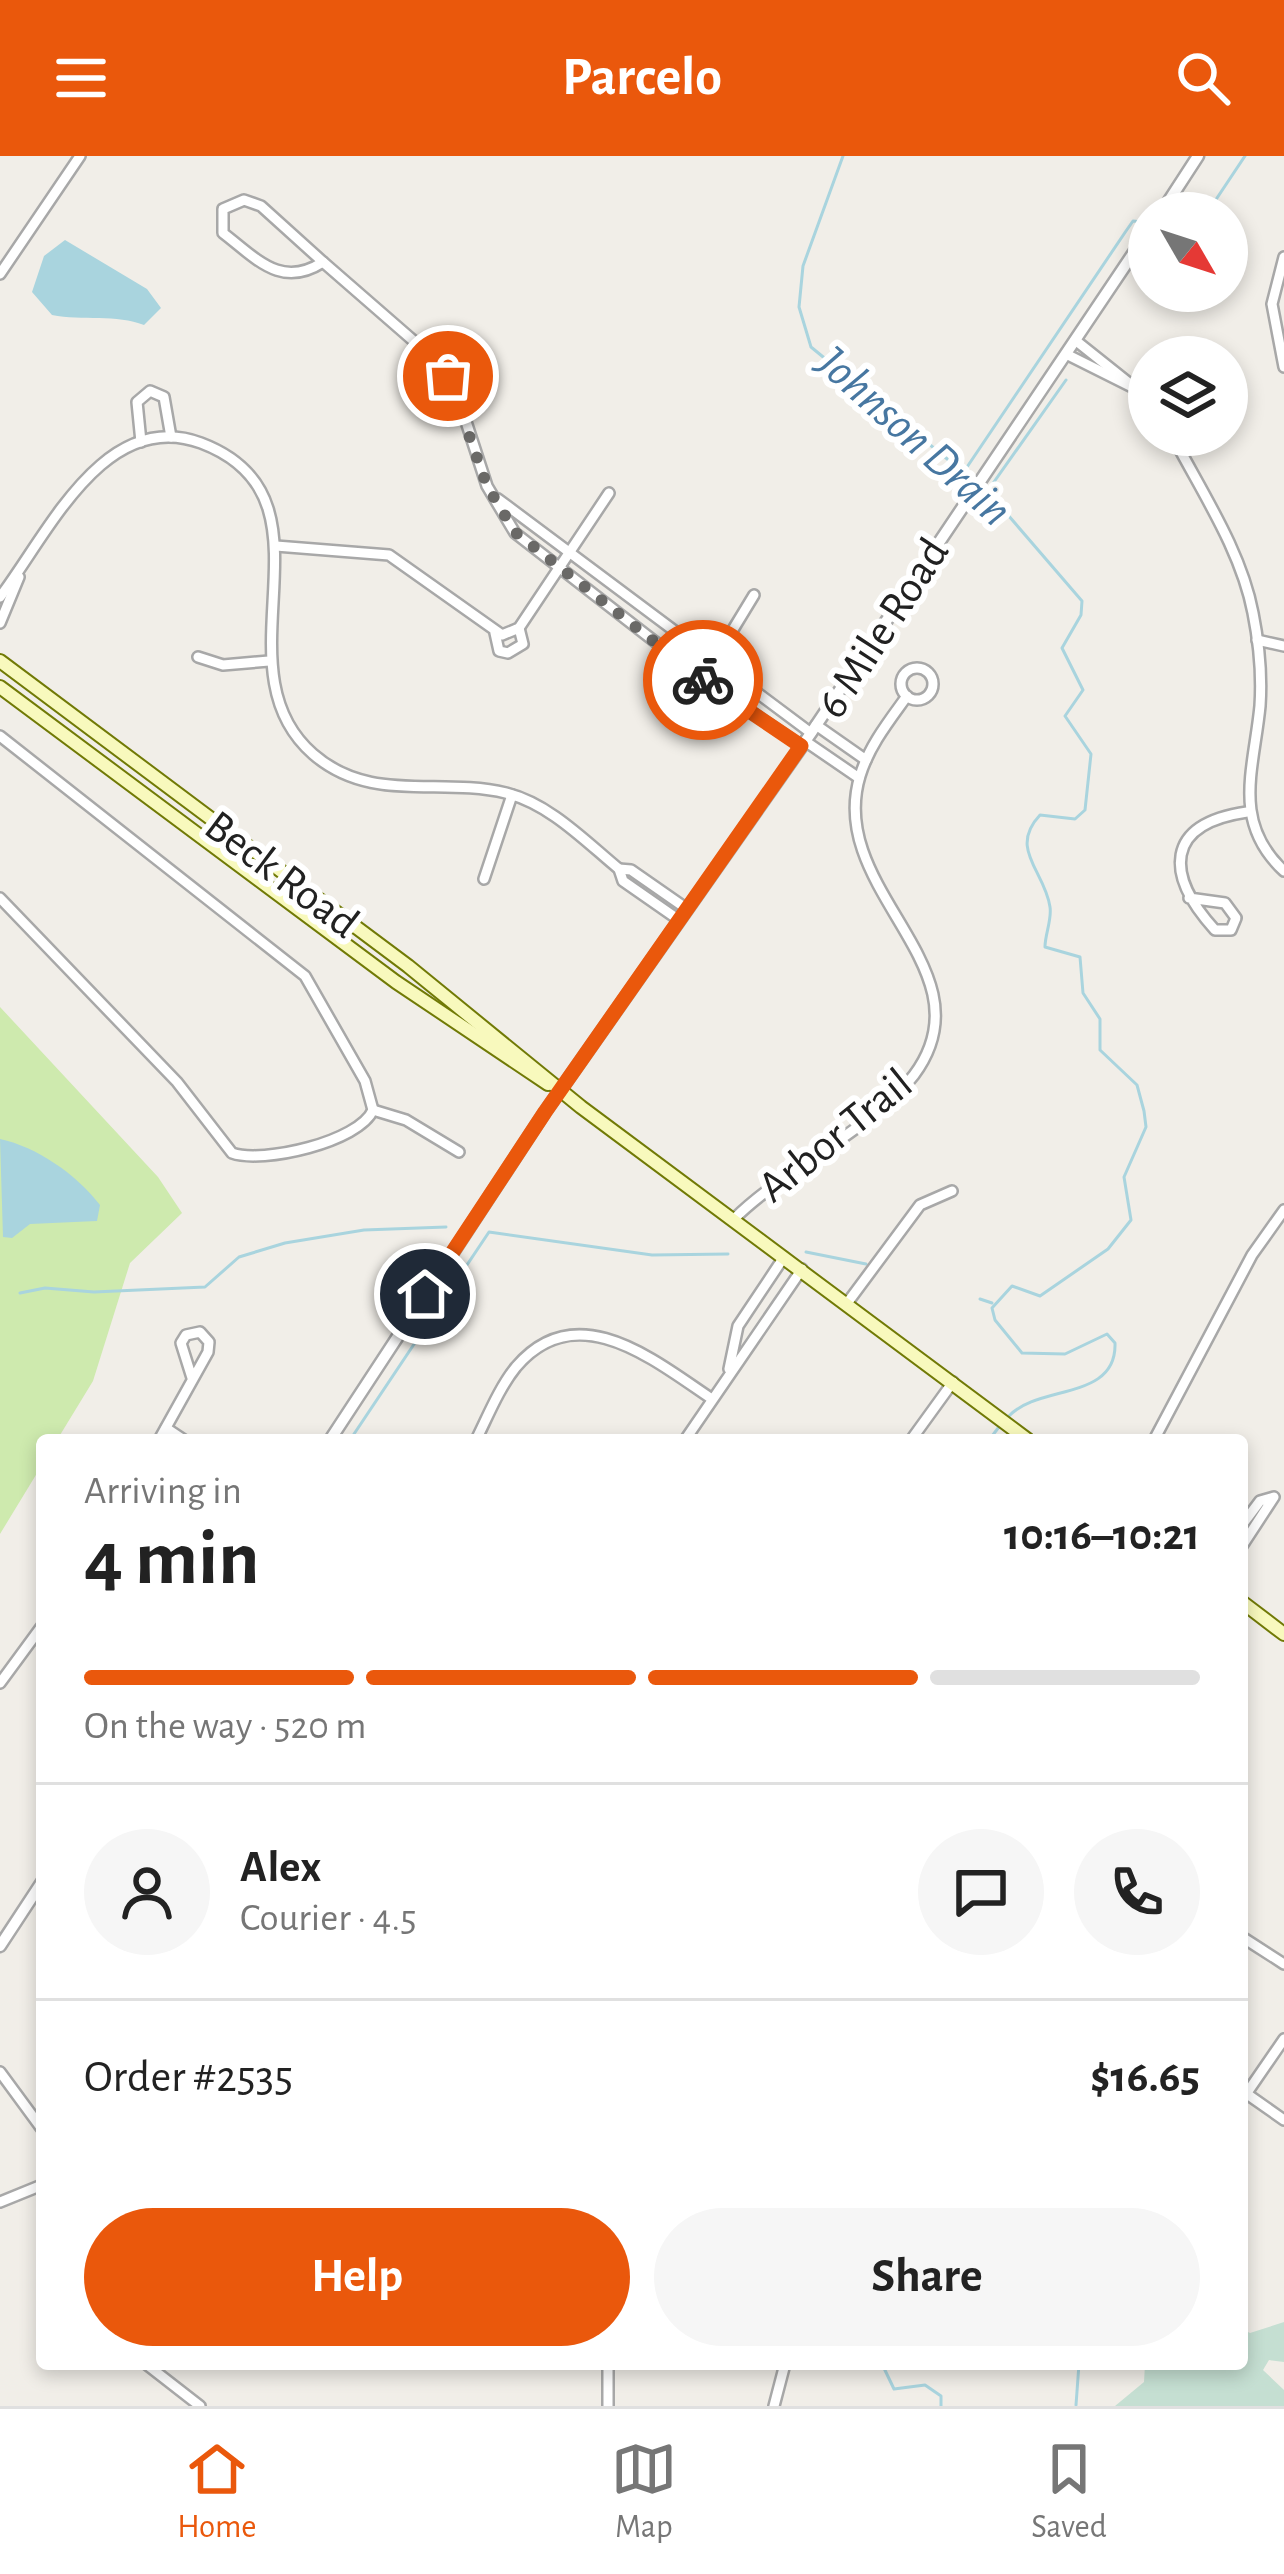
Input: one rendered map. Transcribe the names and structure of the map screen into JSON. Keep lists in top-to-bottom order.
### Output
{
  "streets": {
    "main road": ["Beck Road"],
    "street": ["6 Mile Road", "Arbor Trail"]
  },
  "crossings": [
    ["6 Mile Road", "Beck Road"],
    ["Beck Road", "Arbor Trail"]
  ],
  "water": ["Johnson Drain"],
  "north": "bottom right",
  "page": {
    "header": "Parcelo",
    "heading": ["4 min", "Arriving in", "10:16–10:21"],
    "panel": [
      "Alex",
      "Courier · 4.5",
      "Order #2535",
      "$16.65"
    ],
    "bar": "On the way · 520 m",
    "buttons": ["Help", "Share"],
    "tabs": ["Home", "Map", "Saved"]
  }
}
